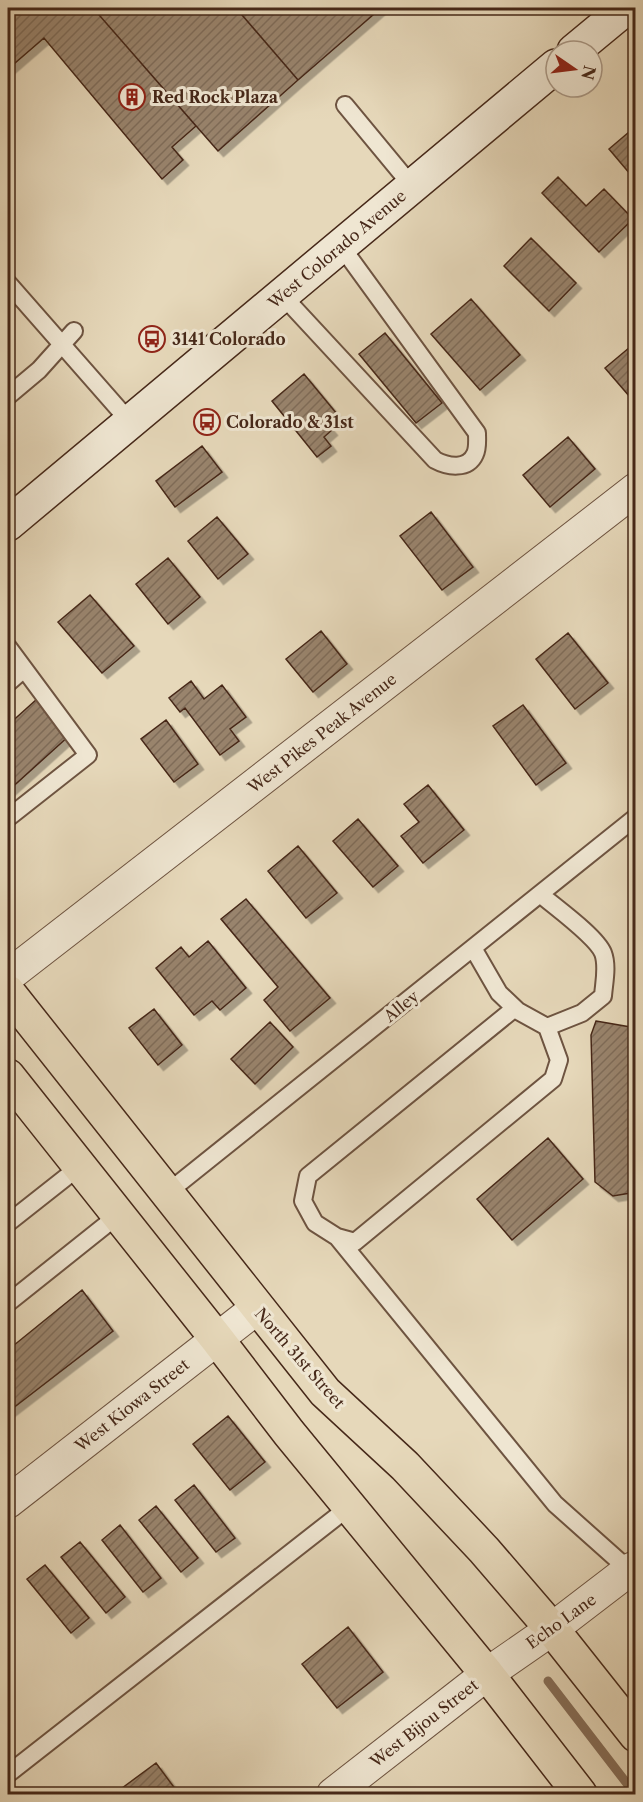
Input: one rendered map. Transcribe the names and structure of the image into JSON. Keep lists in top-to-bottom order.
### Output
{
  "streets": {
    "main road": ["West Colorado Avenue", "North 31st Street"],
    "street": [
      "West Pikes Peak Avenue",
      "West Kiowa Street",
      "Echo Lane",
      "West Bijou Street"
    ],
    "lane": ["Alley"]
  },
  "crossings": [
    ["Alley", "North 31st Street"],
    ["North 31st Street", "West Kiowa Street"],
    ["North 31st Street", "Echo Lane"],
    ["Echo Lane", "West Bijou Street"]
  ],
  "places": {
    "building": ["Red Rock Plaza"],
    "bus stop": ["3141 Colorado", "Colorado & 31st"]
  },
  "north": "right"
}
